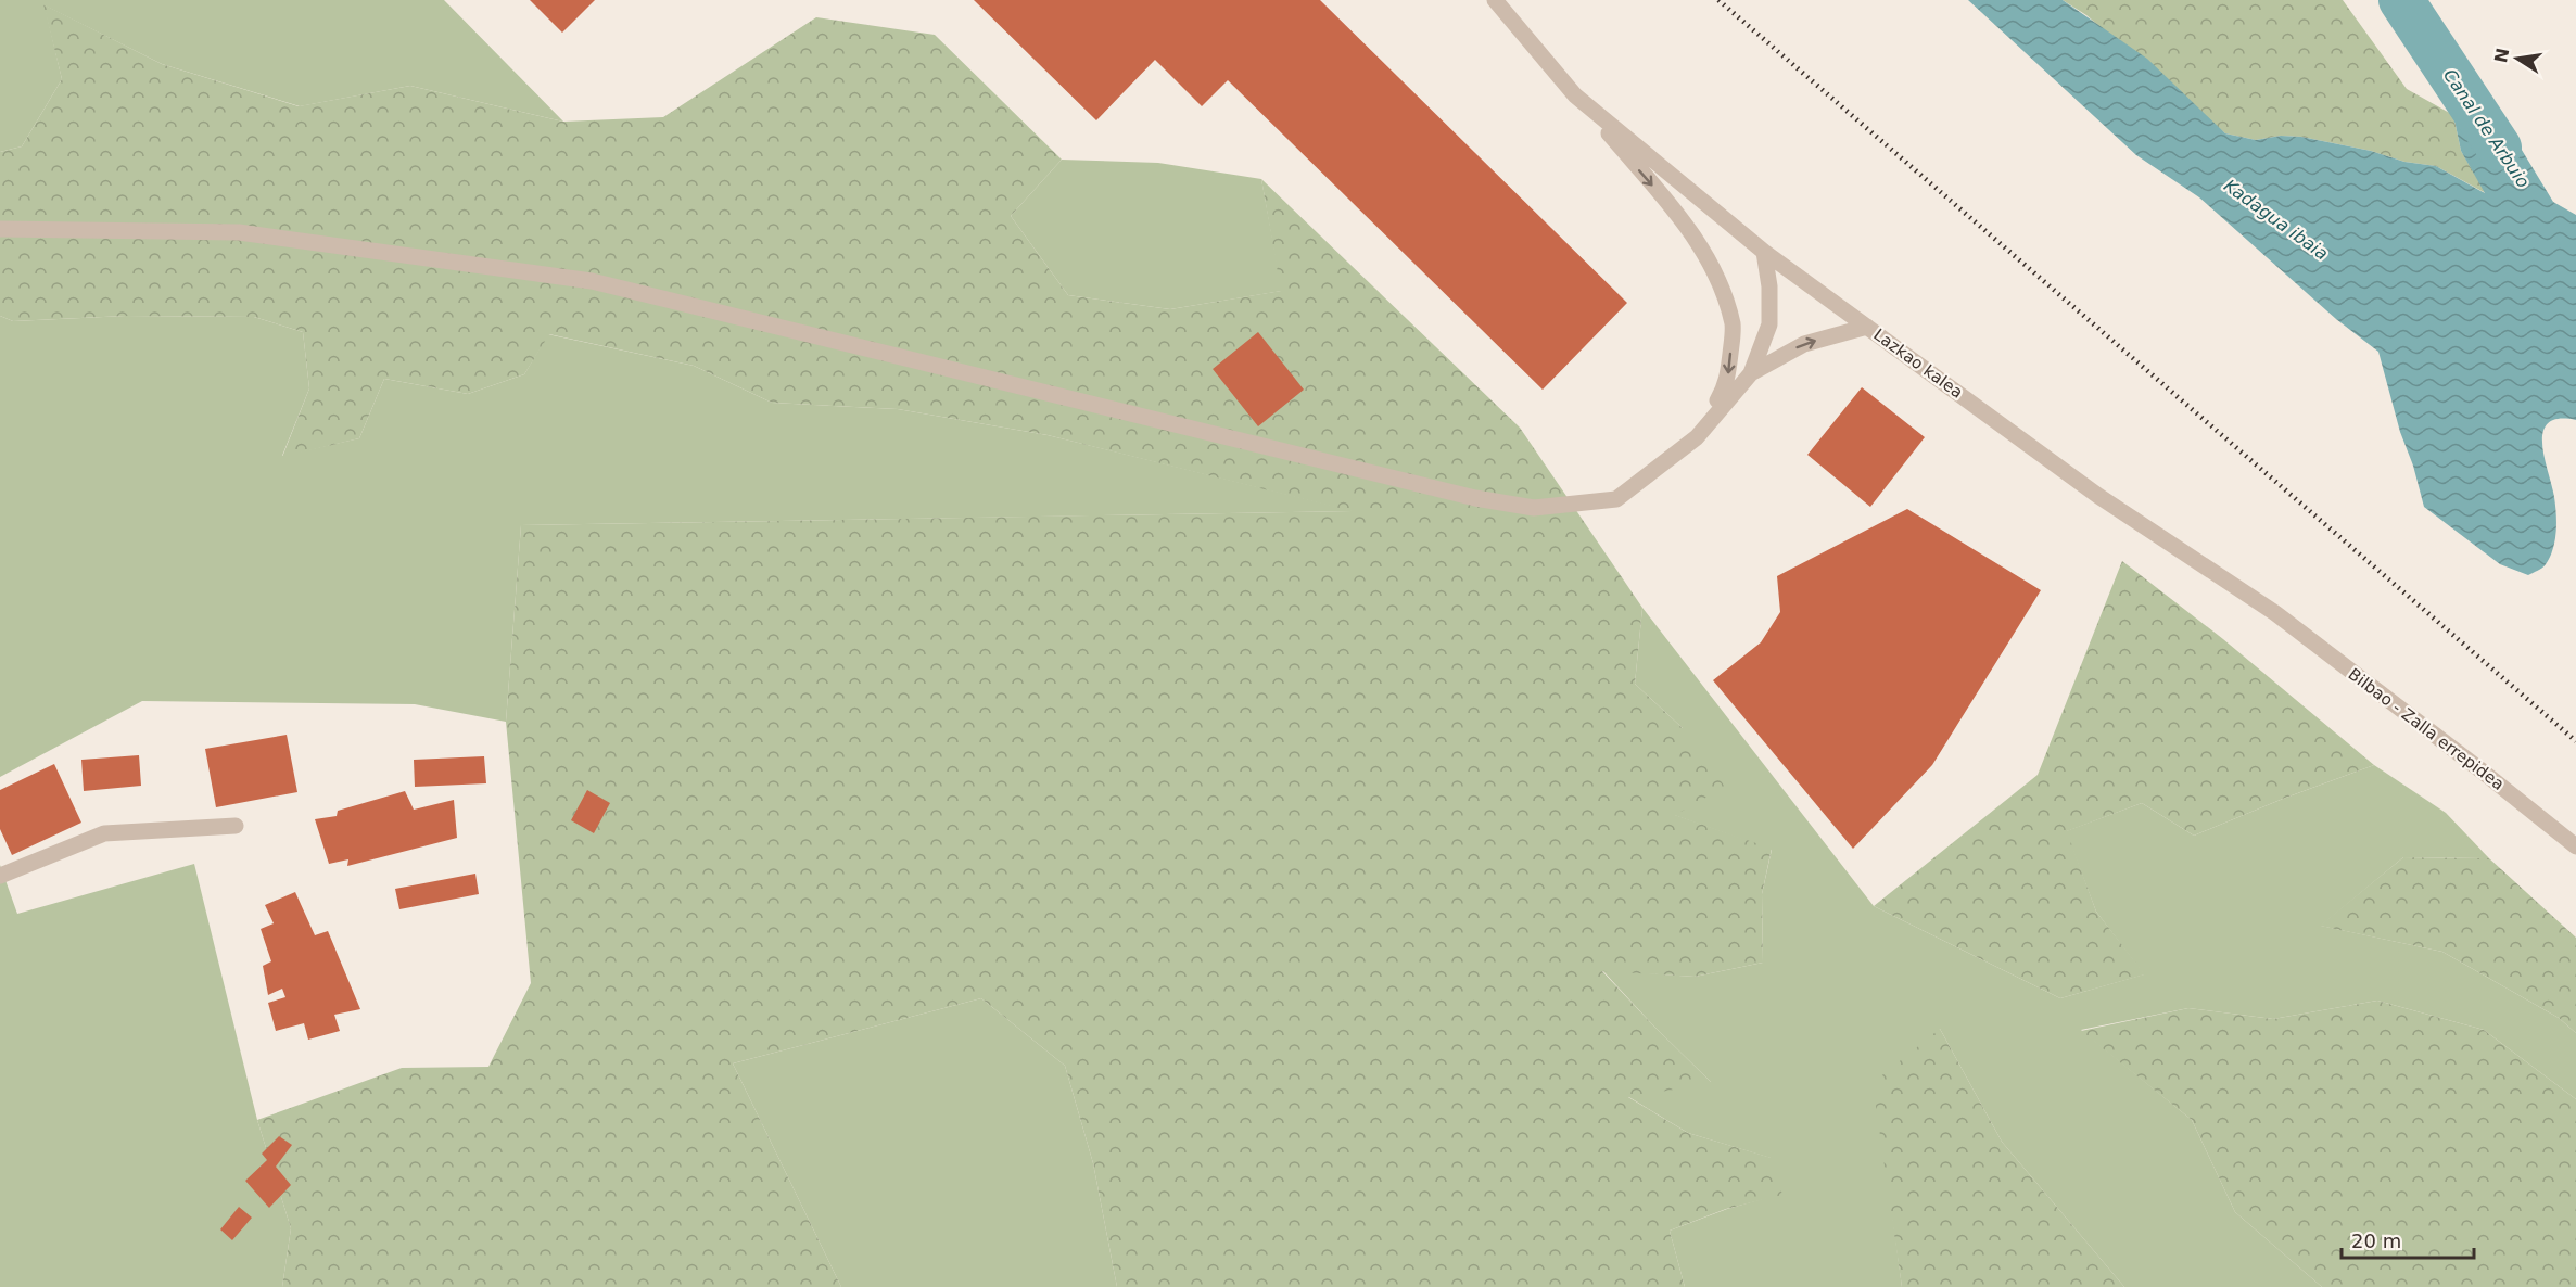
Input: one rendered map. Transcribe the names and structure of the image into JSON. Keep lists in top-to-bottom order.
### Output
{
  "streets": {
    "street": ["Lazkao kalea", "Bilbao - Zalla errepidea"]
  },
  "crossings": [
    ["Lazkao kalea", "Bilbao - Zalla errepidea"]
  ],
  "water": ["Canal de Arbuio", "Kadagua ibaia"],
  "scale_bar": "20 m",
  "north": "left"
}
